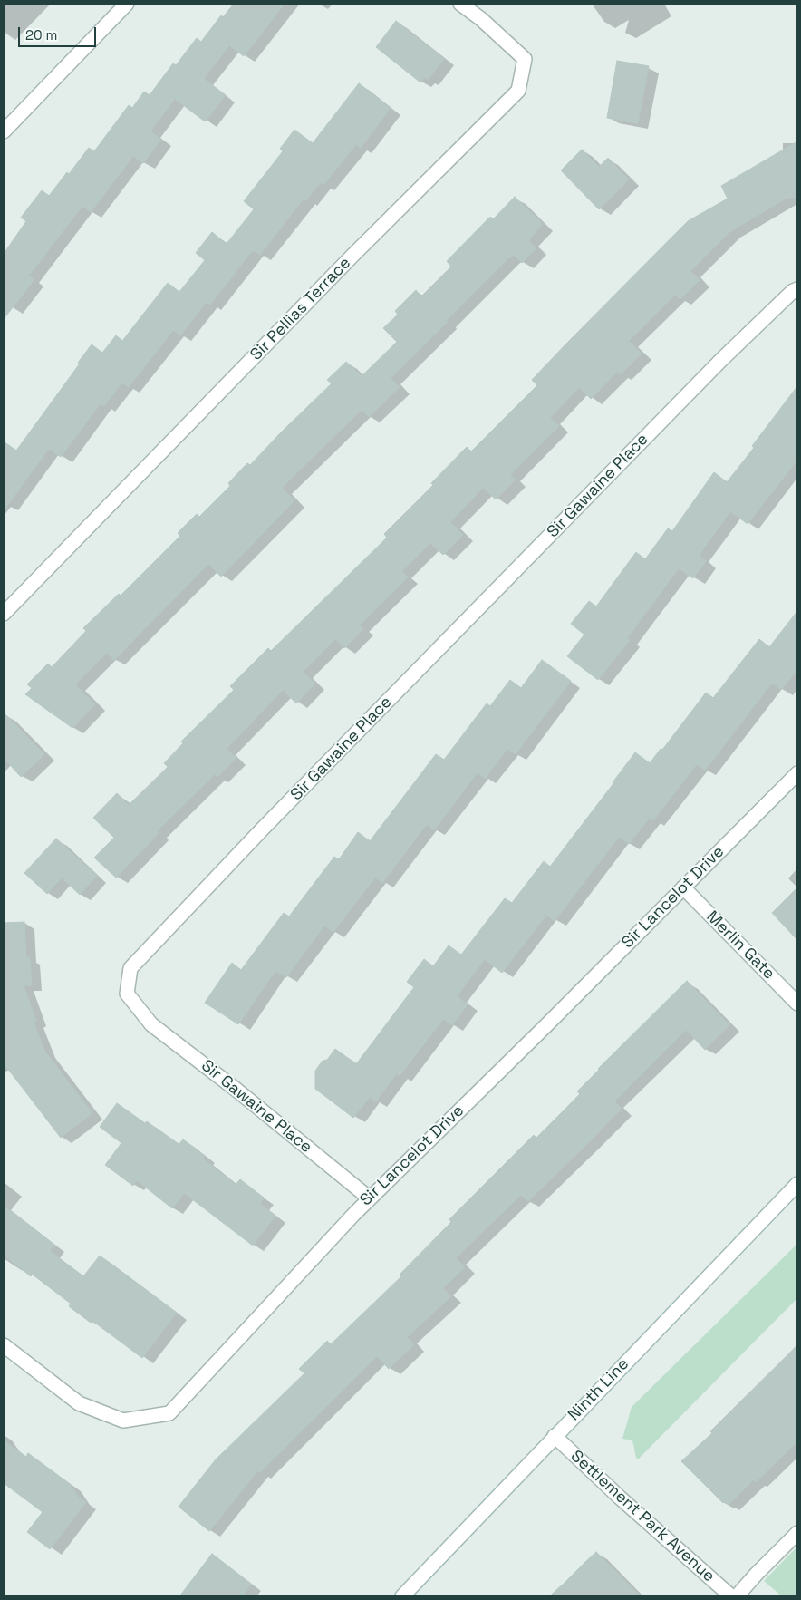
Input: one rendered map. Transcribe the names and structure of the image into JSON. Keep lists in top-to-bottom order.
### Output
{
  "streets": {
    "street": [
      "Sir Pellias Terrace",
      "Sir Gawaine Place",
      "Sir Lancelot Drive",
      "Merlin Gate",
      "Ninth Line",
      "Settlement Park Avenue"
    ]
  },
  "crossings": [
    ["Sir Gawaine Place", "Sir Lancelot Drive"],
    ["Sir Lancelot Drive", "Merlin Gate"],
    ["Ninth Line", "Settlement Park Avenue"]
  ],
  "scale_bar": "20 m"
}
